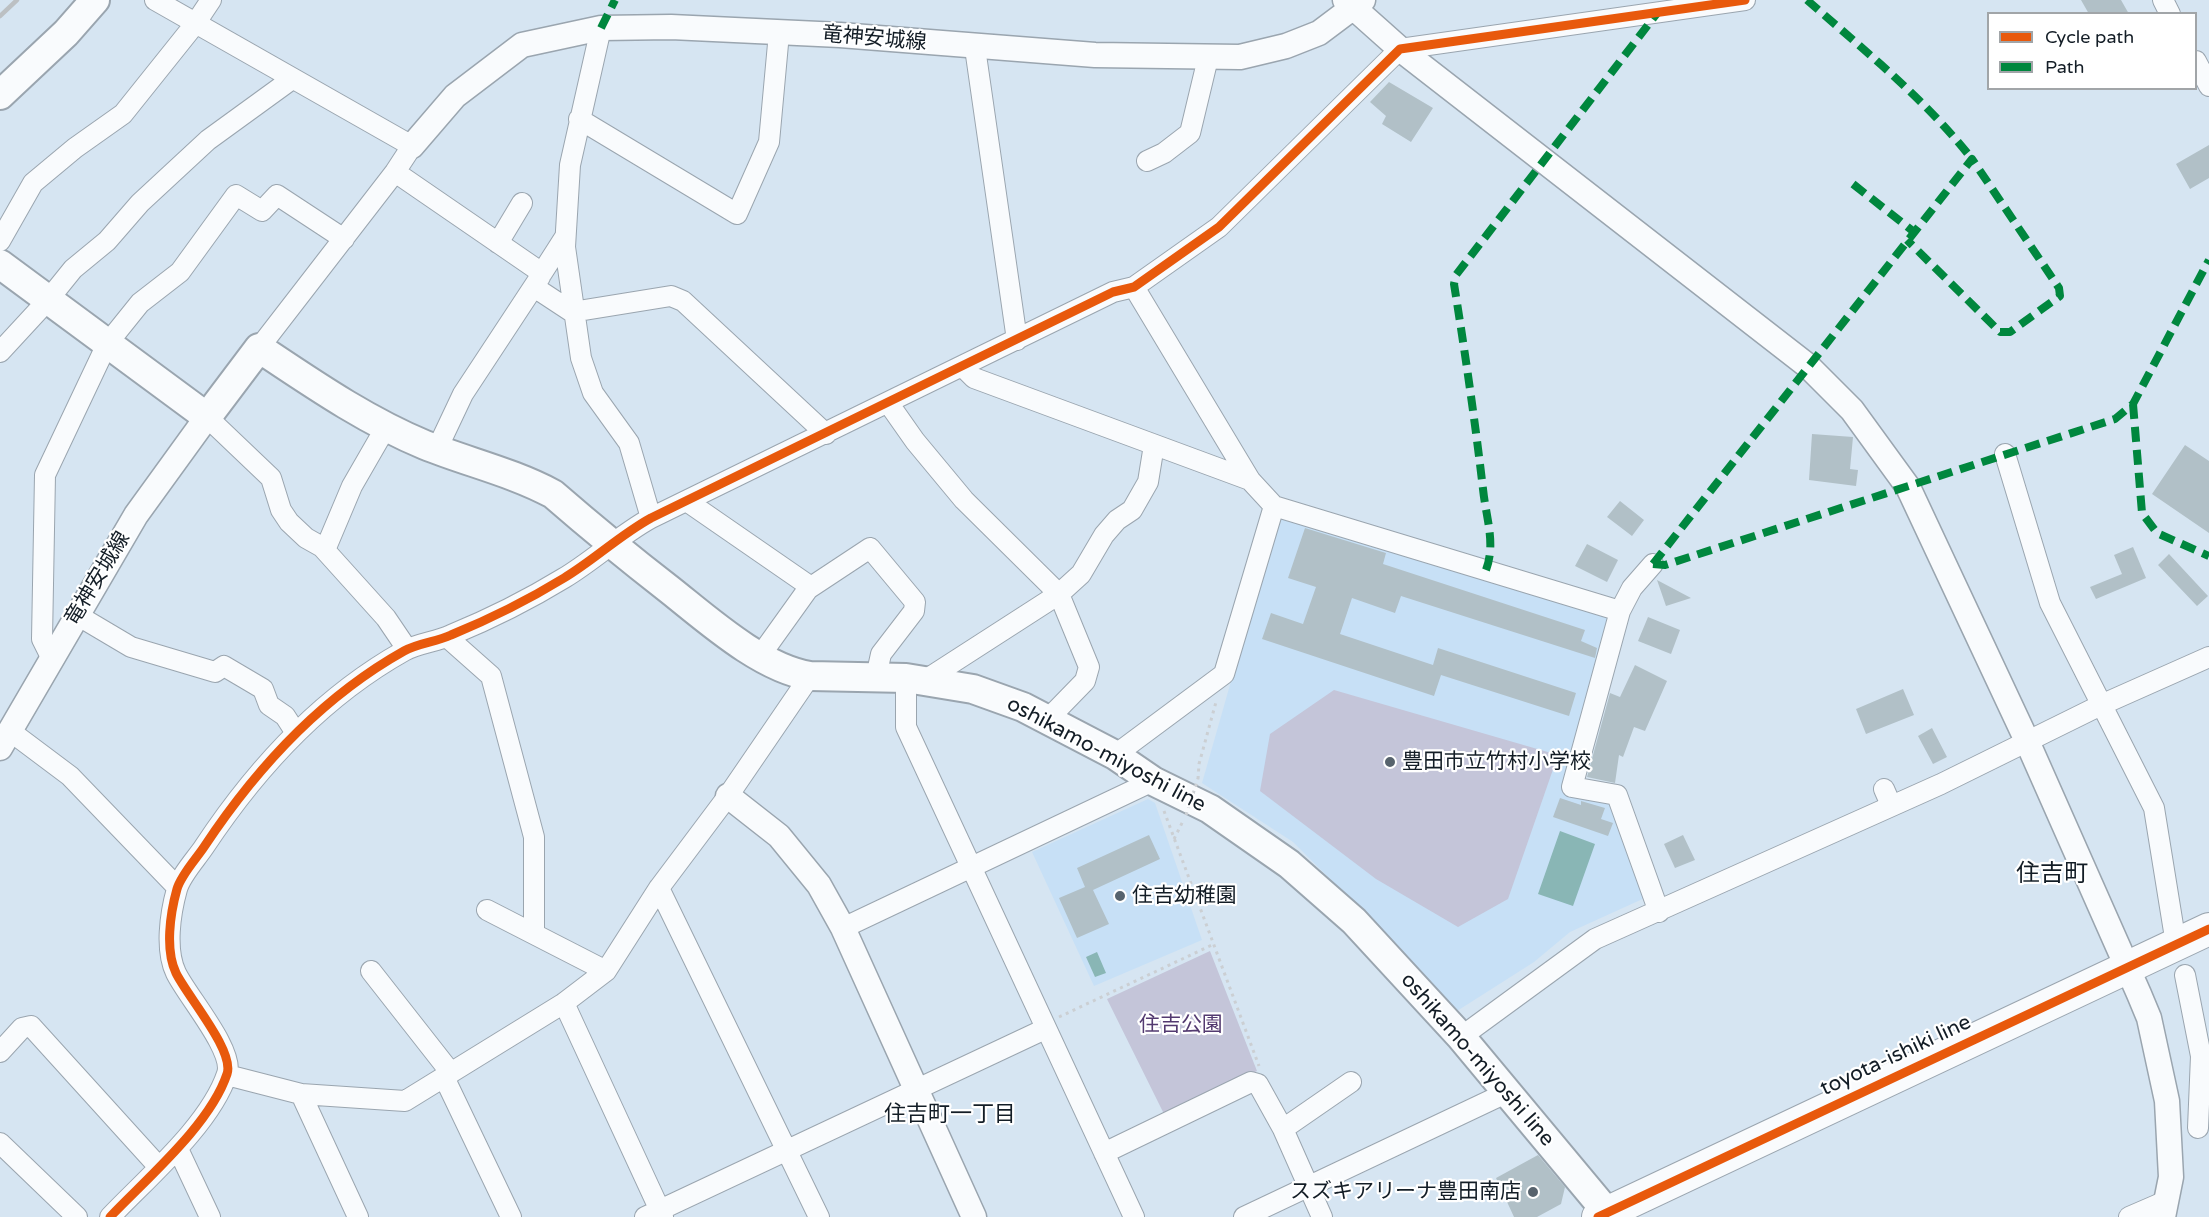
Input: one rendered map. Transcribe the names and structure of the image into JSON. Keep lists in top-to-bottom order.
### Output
{
  "streets": {
    "main road": ["oshikamo-miyoshi line", "toyota-ishiki line"],
    "street": ["竜神安城線"]
  },
  "crossings": [
    ["oshikamo-miyoshi line", "toyota-ishiki line"]
  ],
  "districts": ["住吉町", "住吉町一丁目"],
  "parks": ["住吉公園"],
  "places": ["豊田市立竹村小学校", "住吉幼稚園", "スズキアリーナ豊田南店"],
  "legend": ["Cycle path", "Path"]
}
